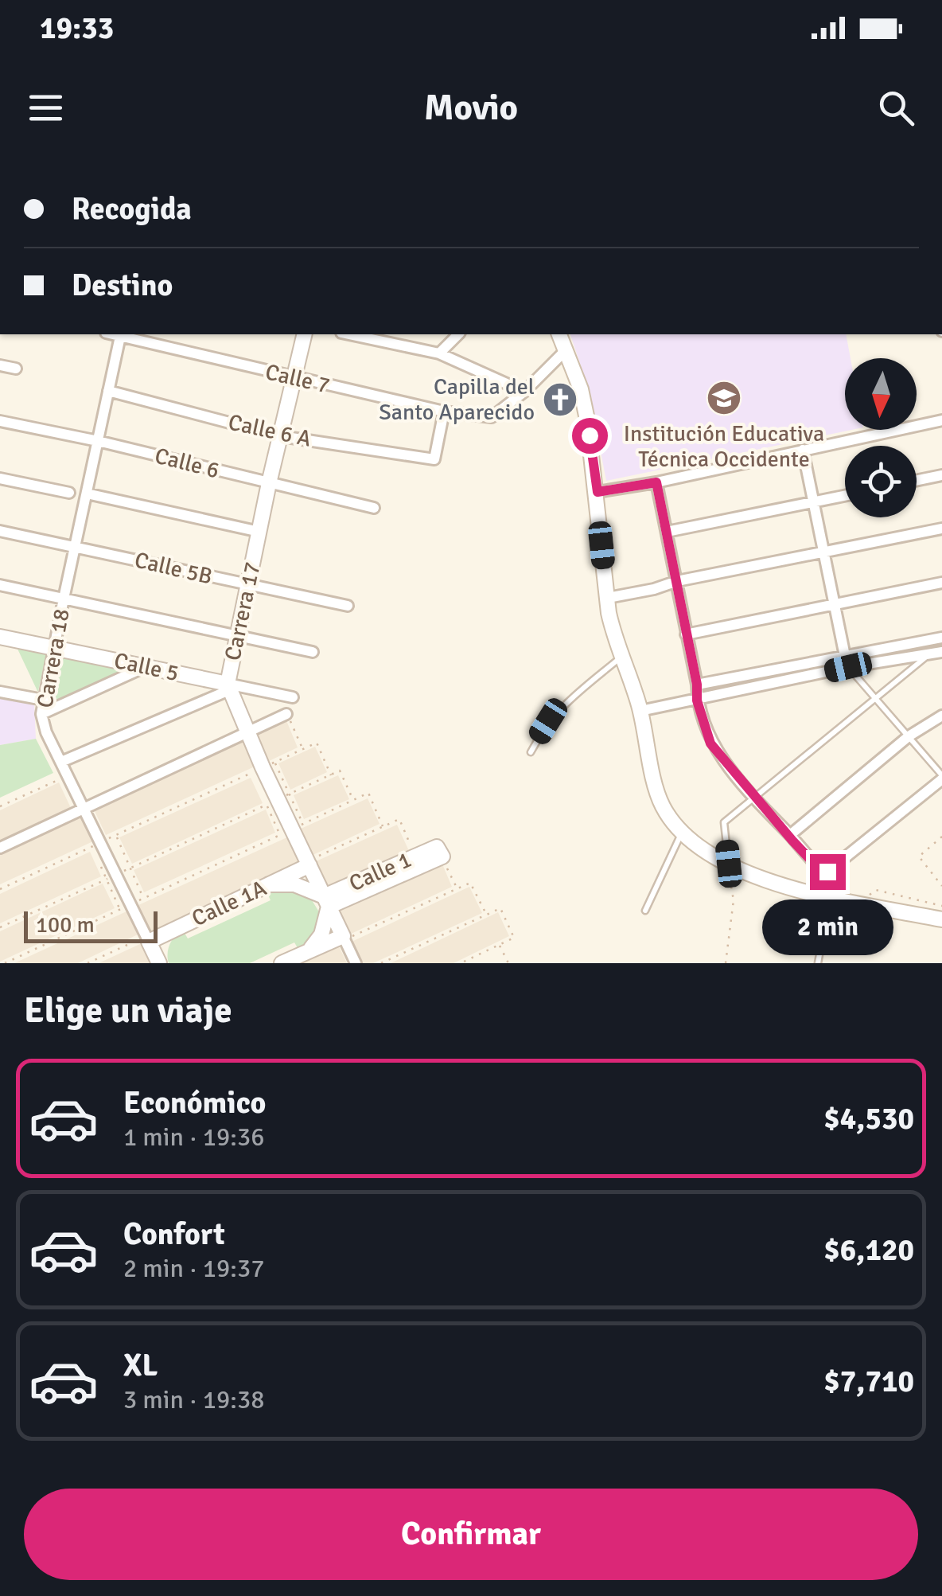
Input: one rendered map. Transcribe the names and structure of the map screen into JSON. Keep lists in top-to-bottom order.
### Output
{
  "streets": {
    "street": [
      "Calle 7",
      "Calle 6 A",
      "Calle 6",
      "Calle 5B",
      "Carrera 17",
      "Carrera 18",
      "Calle 5",
      "Calle 1",
      "Calle 1A"
    ]
  },
  "crossings": [
    ["Calle 7", "Calle 6 A"],
    ["Calle 7", "Carrera 17"],
    ["Calle 6 A", "Carrera 17"],
    ["Calle 6 A", "Carrera 18"],
    ["Calle 6", "Carrera 17"],
    ["Calle 6", "Carrera 18"],
    ["Calle 5B", "Carrera 17"],
    ["Calle 5B", "Carrera 18"],
    ["Carrera 17", "Calle 5"],
    ["Carrera 17", "Calle 1"],
    ["Carrera 17", "Calle 1A"],
    ["Carrera 18", "Calle 5"],
    ["Carrera 18", "Calle 1A"]
  ],
  "places": {
    "school or university": ["Institución Educativa Técnica Occidente"],
    "church": ["Capilla del Santo Aparecido"]
  },
  "scale_bar": "100 m",
  "north": "bottom",
  "page": {
    "status": "19:33",
    "header": "Movio",
    "banner": ["Recogida", "Destino"],
    "bubble": "2 min",
    "scale": "100 m",
    "heading": "Elige un viaje",
    "list": [
      {
        "name": "Económico",
        "note": "1 min · 19:36",
        "value": "$4,530"
      },
      {
        "name": "Confort",
        "note": "2 min · 19:37",
        "value": "$6,120"
      },
      {
        "name": "XL",
        "note": "3 min · 19:38",
        "value": "$7,710"
      }
    ],
    "buttons": "Confirmar"
  }
}
